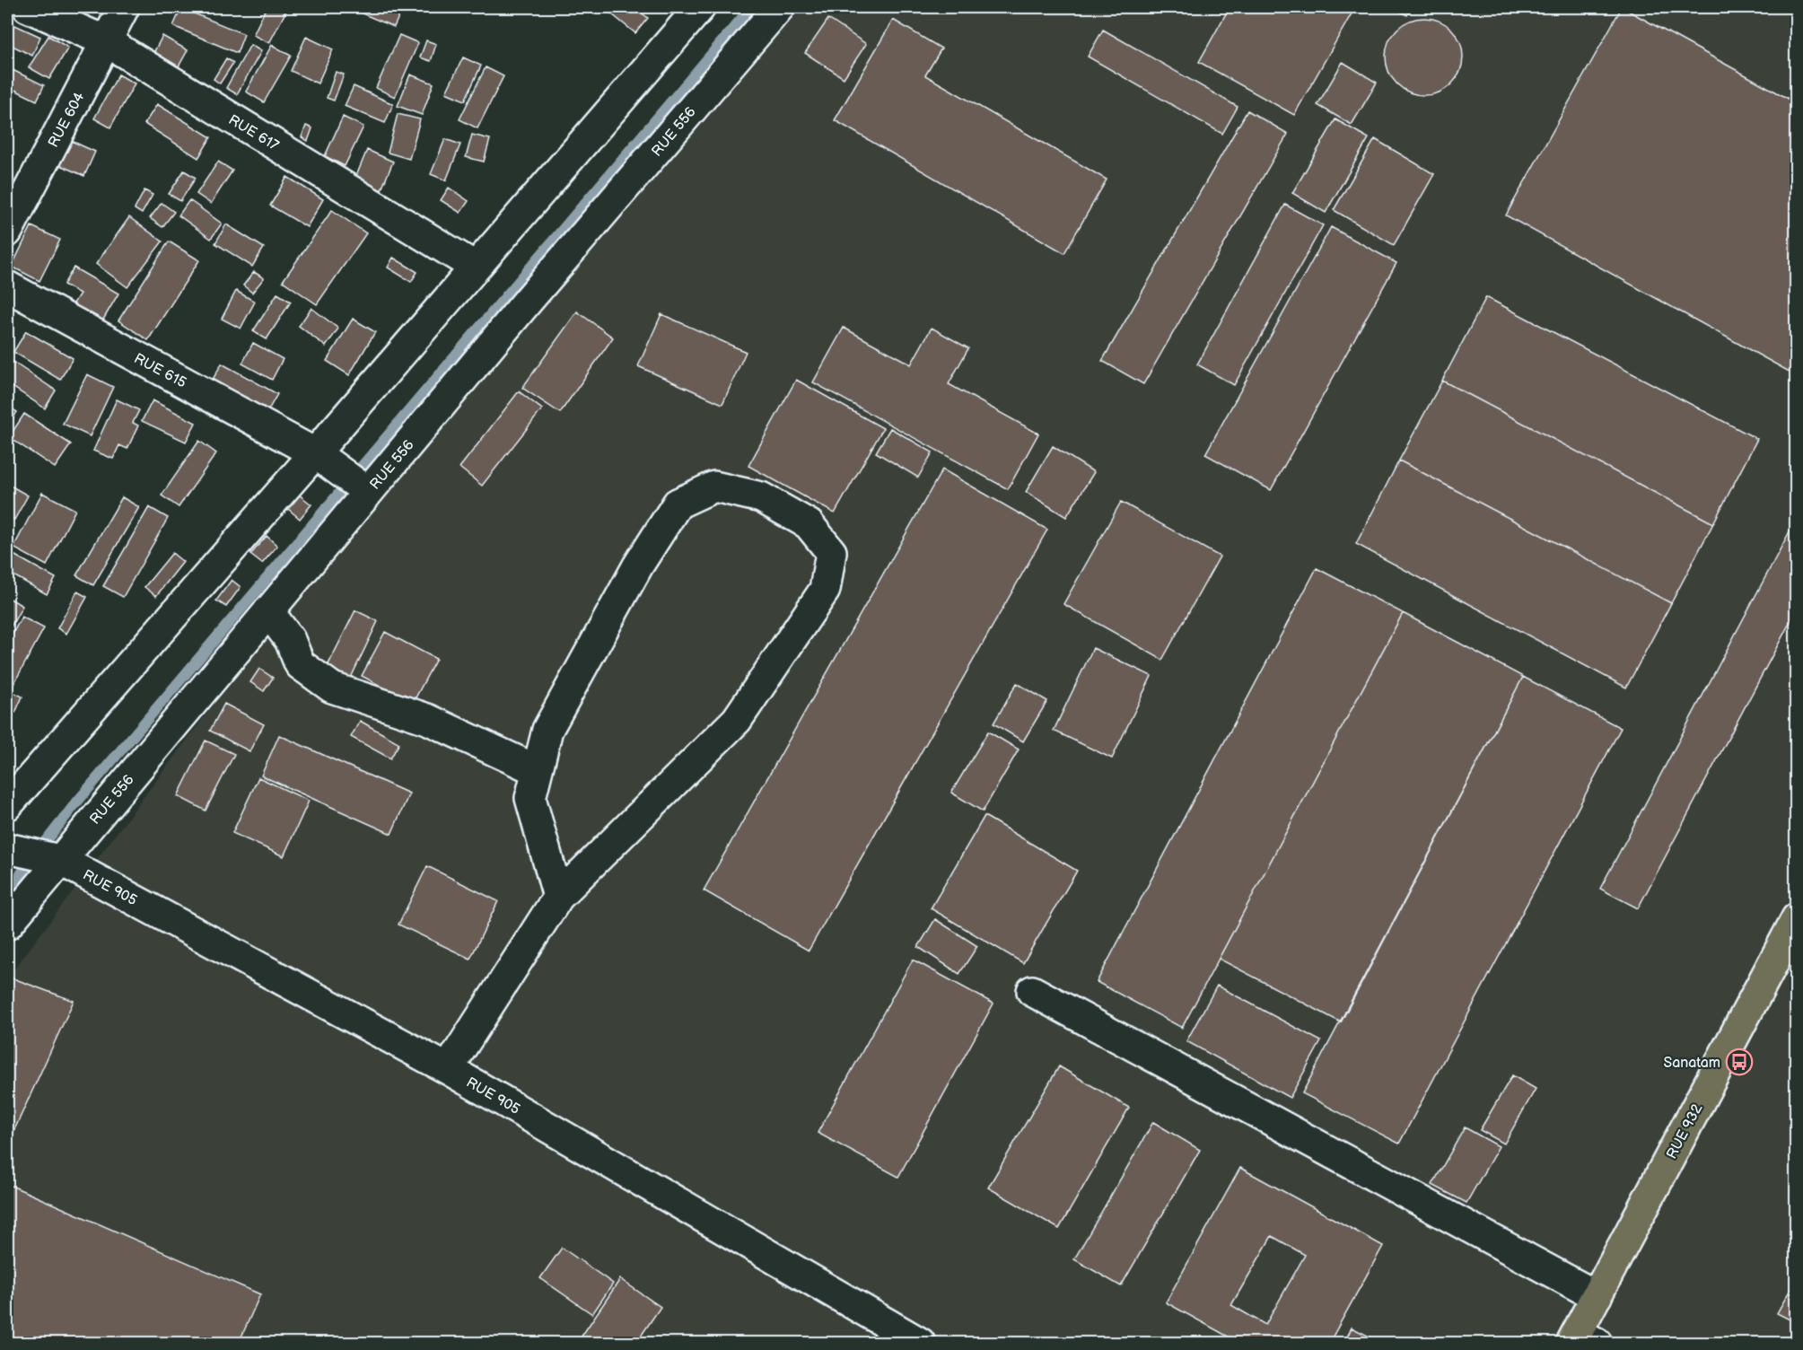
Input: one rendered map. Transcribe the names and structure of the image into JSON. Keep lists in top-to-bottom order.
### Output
{
  "streets": {
    "main road": ["RUE 932"],
    "street": [
      "RUE 604",
      "RUE 556",
      "RUE 617",
      "RUE 615",
      "RUE 905"
    ]
  },
  "crossings": [
    ["RUE 604", "RUE 617"],
    ["RUE 556", "RUE 615"],
    ["RUE 556", "RUE 905"]
  ],
  "places": {
    "bus stop": ["Sanatam"]
  }
}
